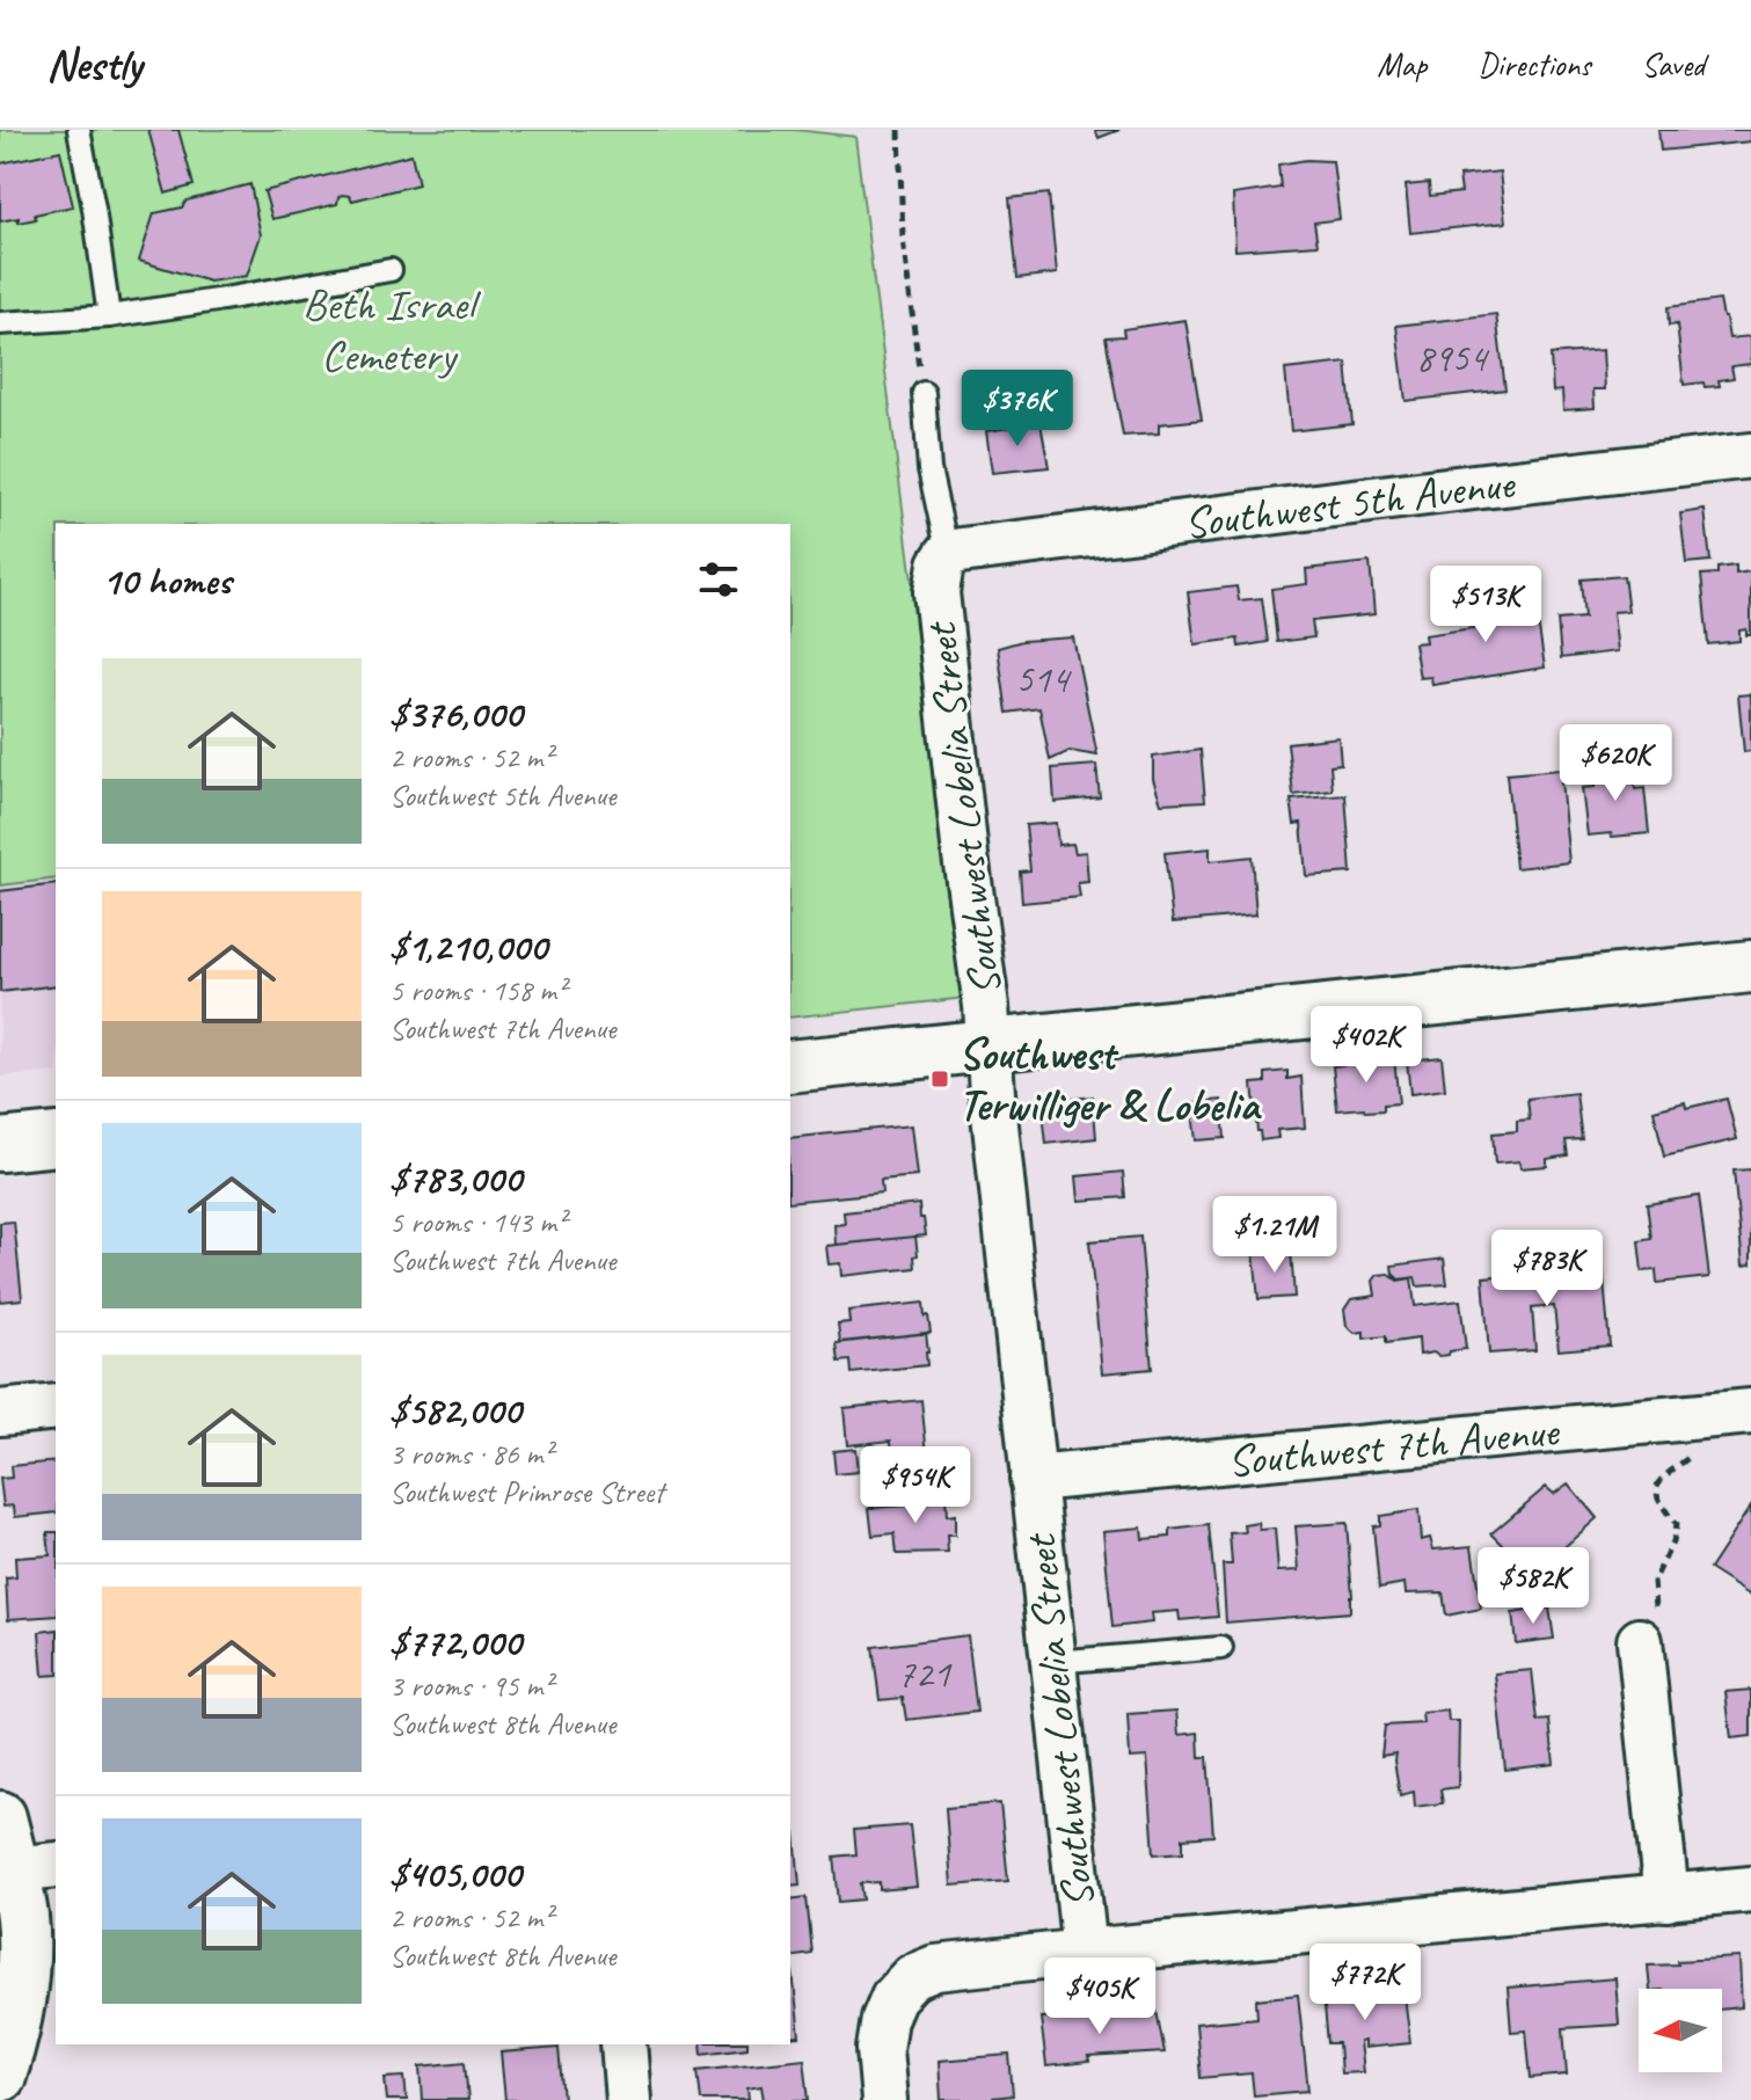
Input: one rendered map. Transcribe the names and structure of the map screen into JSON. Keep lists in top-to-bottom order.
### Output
{
  "streets": {
    "street": ["Southwest 5th Avenue", "Southwest Lobelia Street", "Southwest 7th Avenue"]
  },
  "crossings": [
    ["Southwest 5th Avenue", "Southwest Lobelia Street"],
    ["Southwest Lobelia Street", "Southwest 7th Avenue"]
  ],
  "parks": ["Beth Israel Cemetery"],
  "places": {
    "transit": ["Southwest Terwilliger & Lobelia"]
  },
  "house_numbers": ["8954", "514", "721"],
  "north": "left",
  "page": {
    "header": "Nestly",
    "nav": ["Map", "Directions", "Saved"],
    "price": [
      "$376K",
      "$513K",
      "$620K",
      "$402K",
      "$1.21M",
      "$783K",
      "$954K",
      "$582K",
      "$772K",
      "$405K"
    ],
    "heading": "10 homes",
    "list": [
      {
        "name": "$376,000",
        "note": "2 rooms · 52 m² · Southwest 5th Avenue"
      },
      {
        "name": "$1,210,000",
        "note": "5 rooms · 158 m² · Southwest 7th Avenue"
      },
      {
        "name": "$783,000",
        "note": "5 rooms · 143 m² · Southwest 7th Avenue"
      },
      {
        "name": "$582,000",
        "note": "3 rooms · 86 m² · Southwest Primrose Street"
      },
      {
        "name": "$772,000",
        "note": "3 rooms · 95 m² · Southwest 8th Avenue"
      },
      {
        "name": "$405,000",
        "note": "2 rooms · 52 m² · Southwest 8th Avenue"
      }
    ]
  }
}
